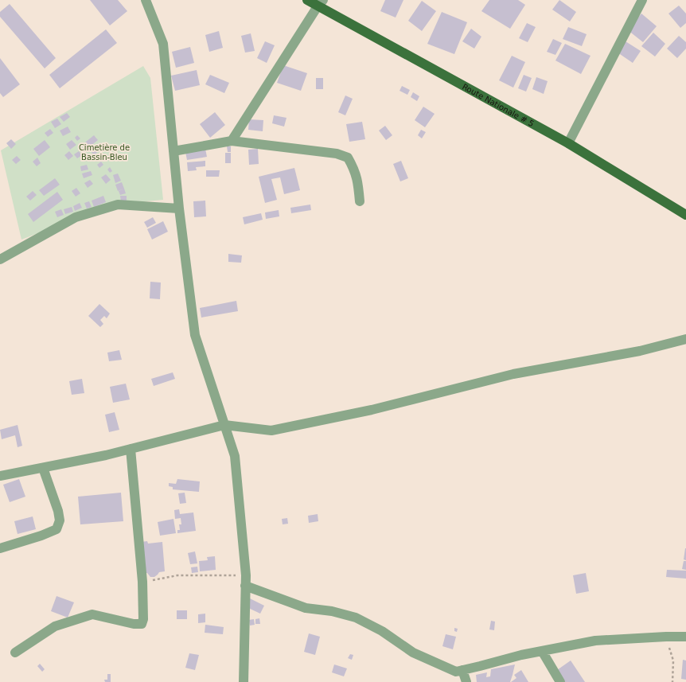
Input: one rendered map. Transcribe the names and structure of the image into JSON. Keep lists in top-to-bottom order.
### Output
{
  "streets": {
    "main road": ["Route Nationale # 5"]
  },
  "parks": ["Cimetière de Bassin-Bleu"]
}
